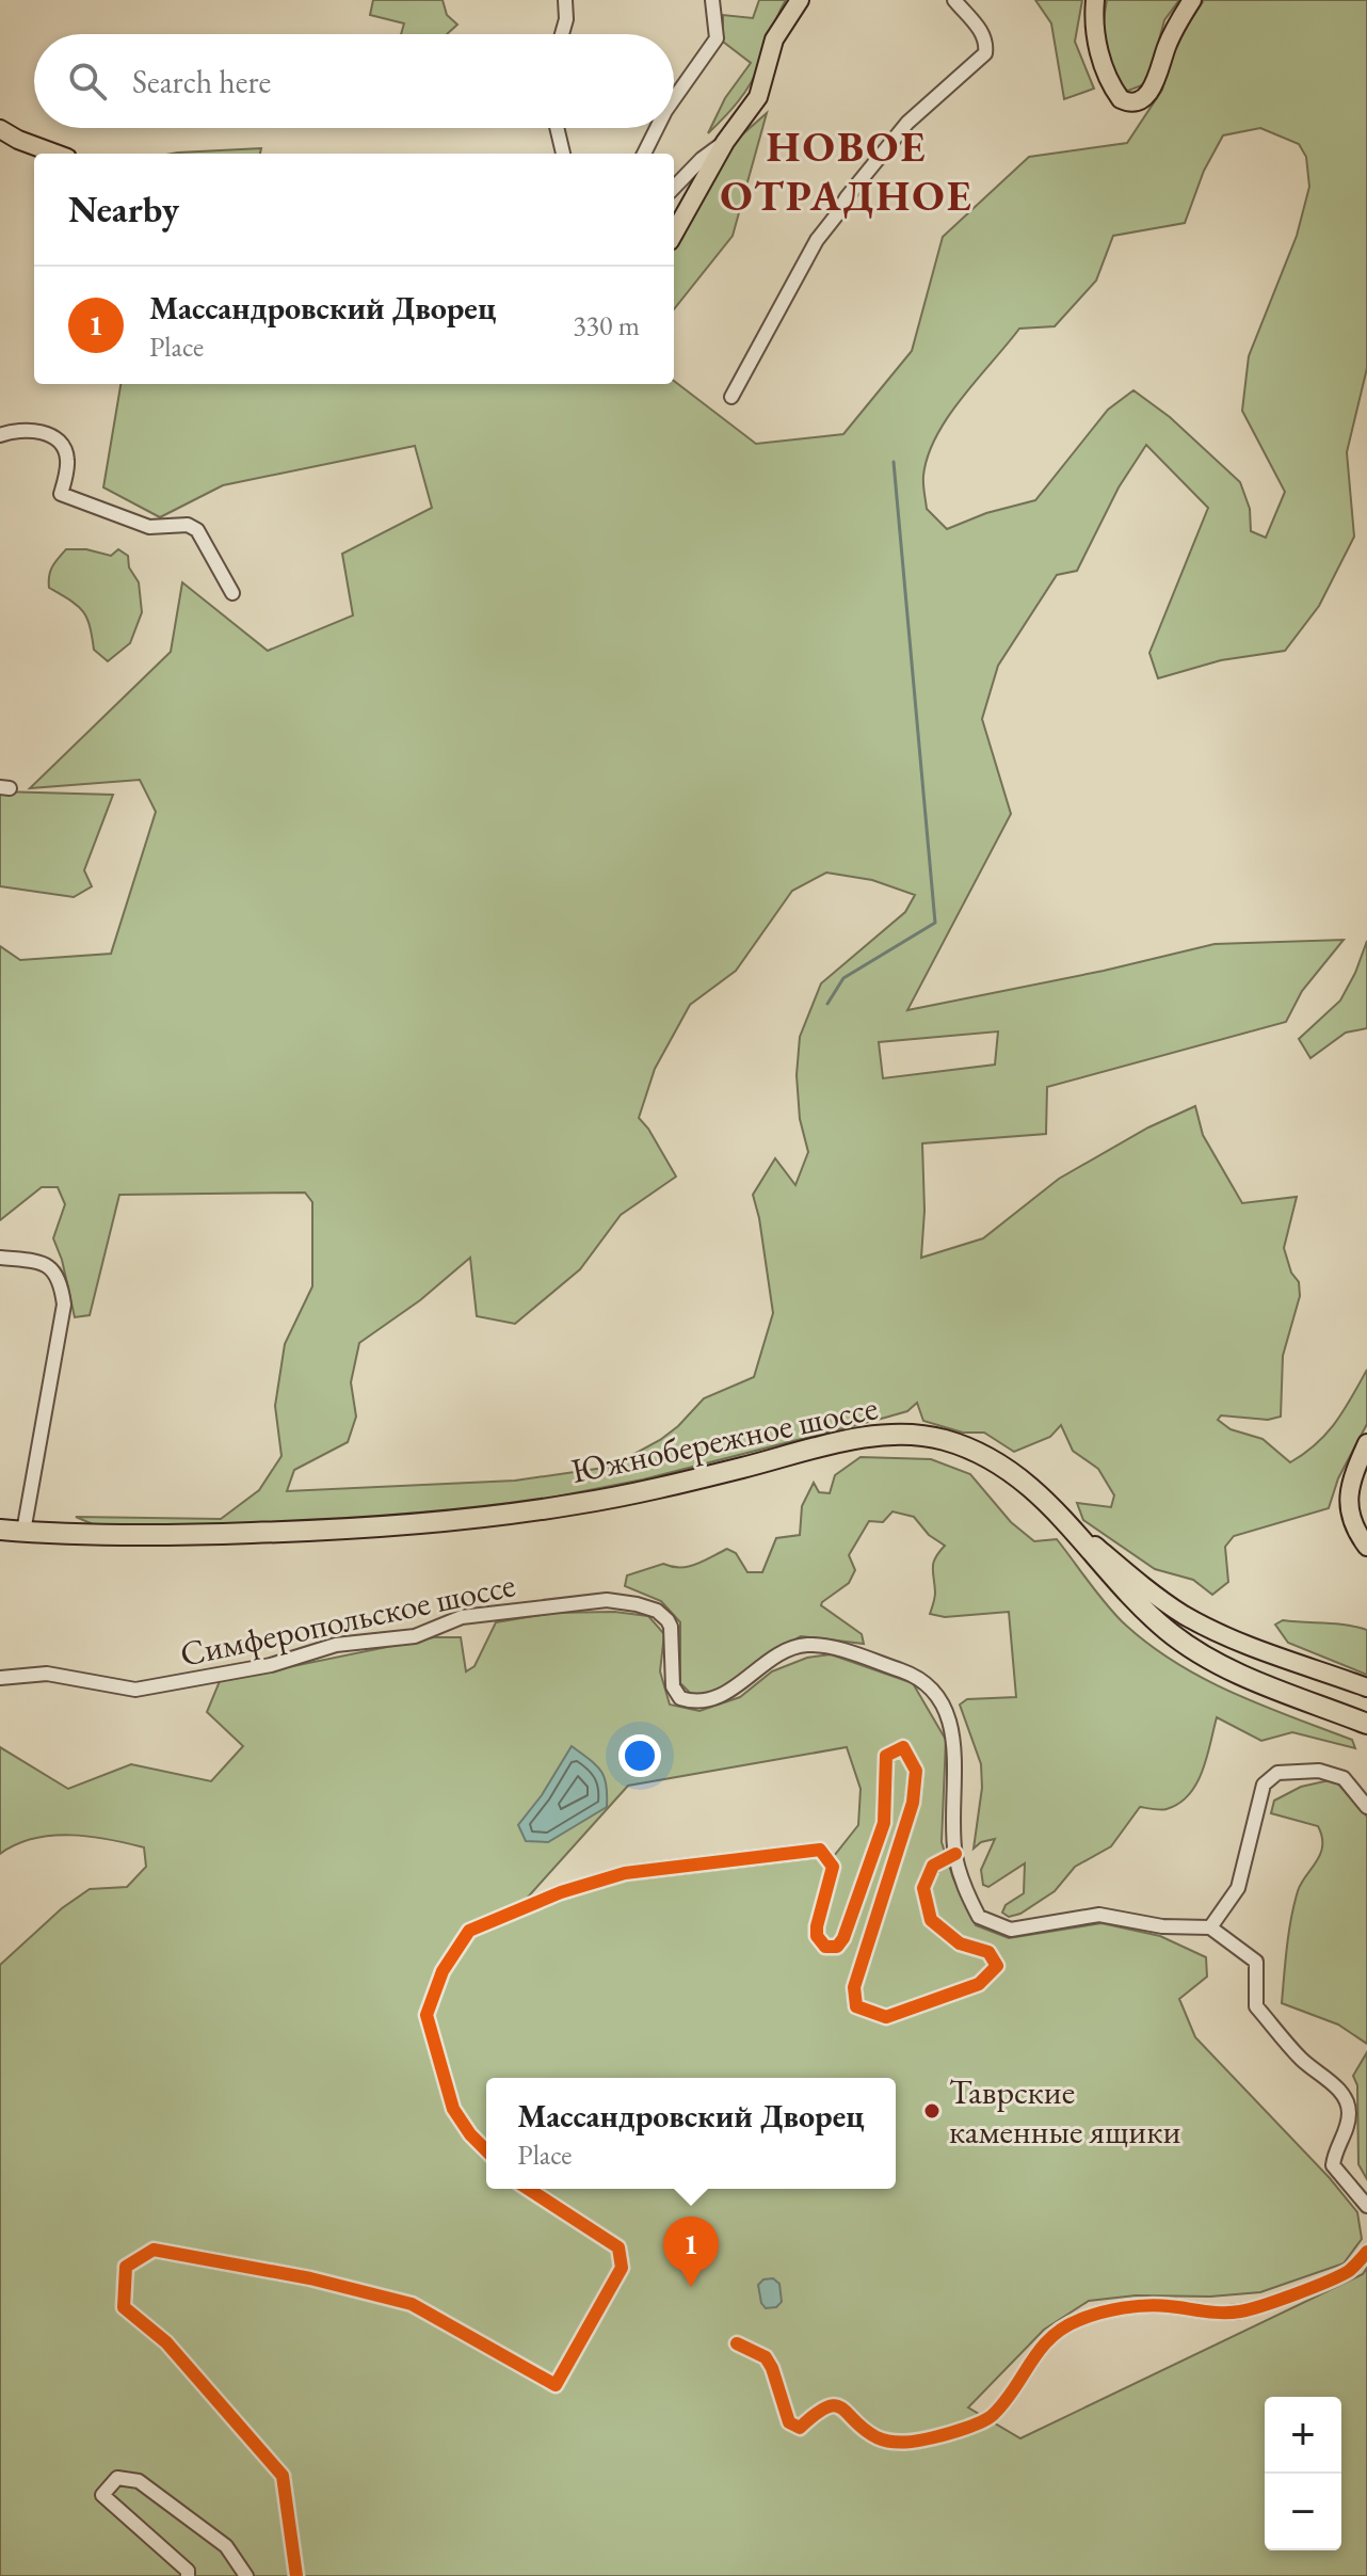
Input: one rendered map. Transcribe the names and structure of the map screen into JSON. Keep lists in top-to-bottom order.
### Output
{
  "streets": {
    "highway": ["Южнобережное шоссе"],
    "street": ["Симферопольское шоссе"]
  },
  "districts": ["НОВОЕ ОТРАДНОЕ"],
  "places": ["Таврские каменные ящики"],
  "page": {
    "search": "Search here",
    "heading": "Nearby",
    "list": [
      {
        "mark": "1",
        "name": "Массандровский Дворец",
        "note": "Place",
        "value": "330 m"
      }
    ],
    "popup": ["Массандровский Дворец", "Place"],
    "pins": "1",
    "map_buttons": ["+", "−"]
  }
}
